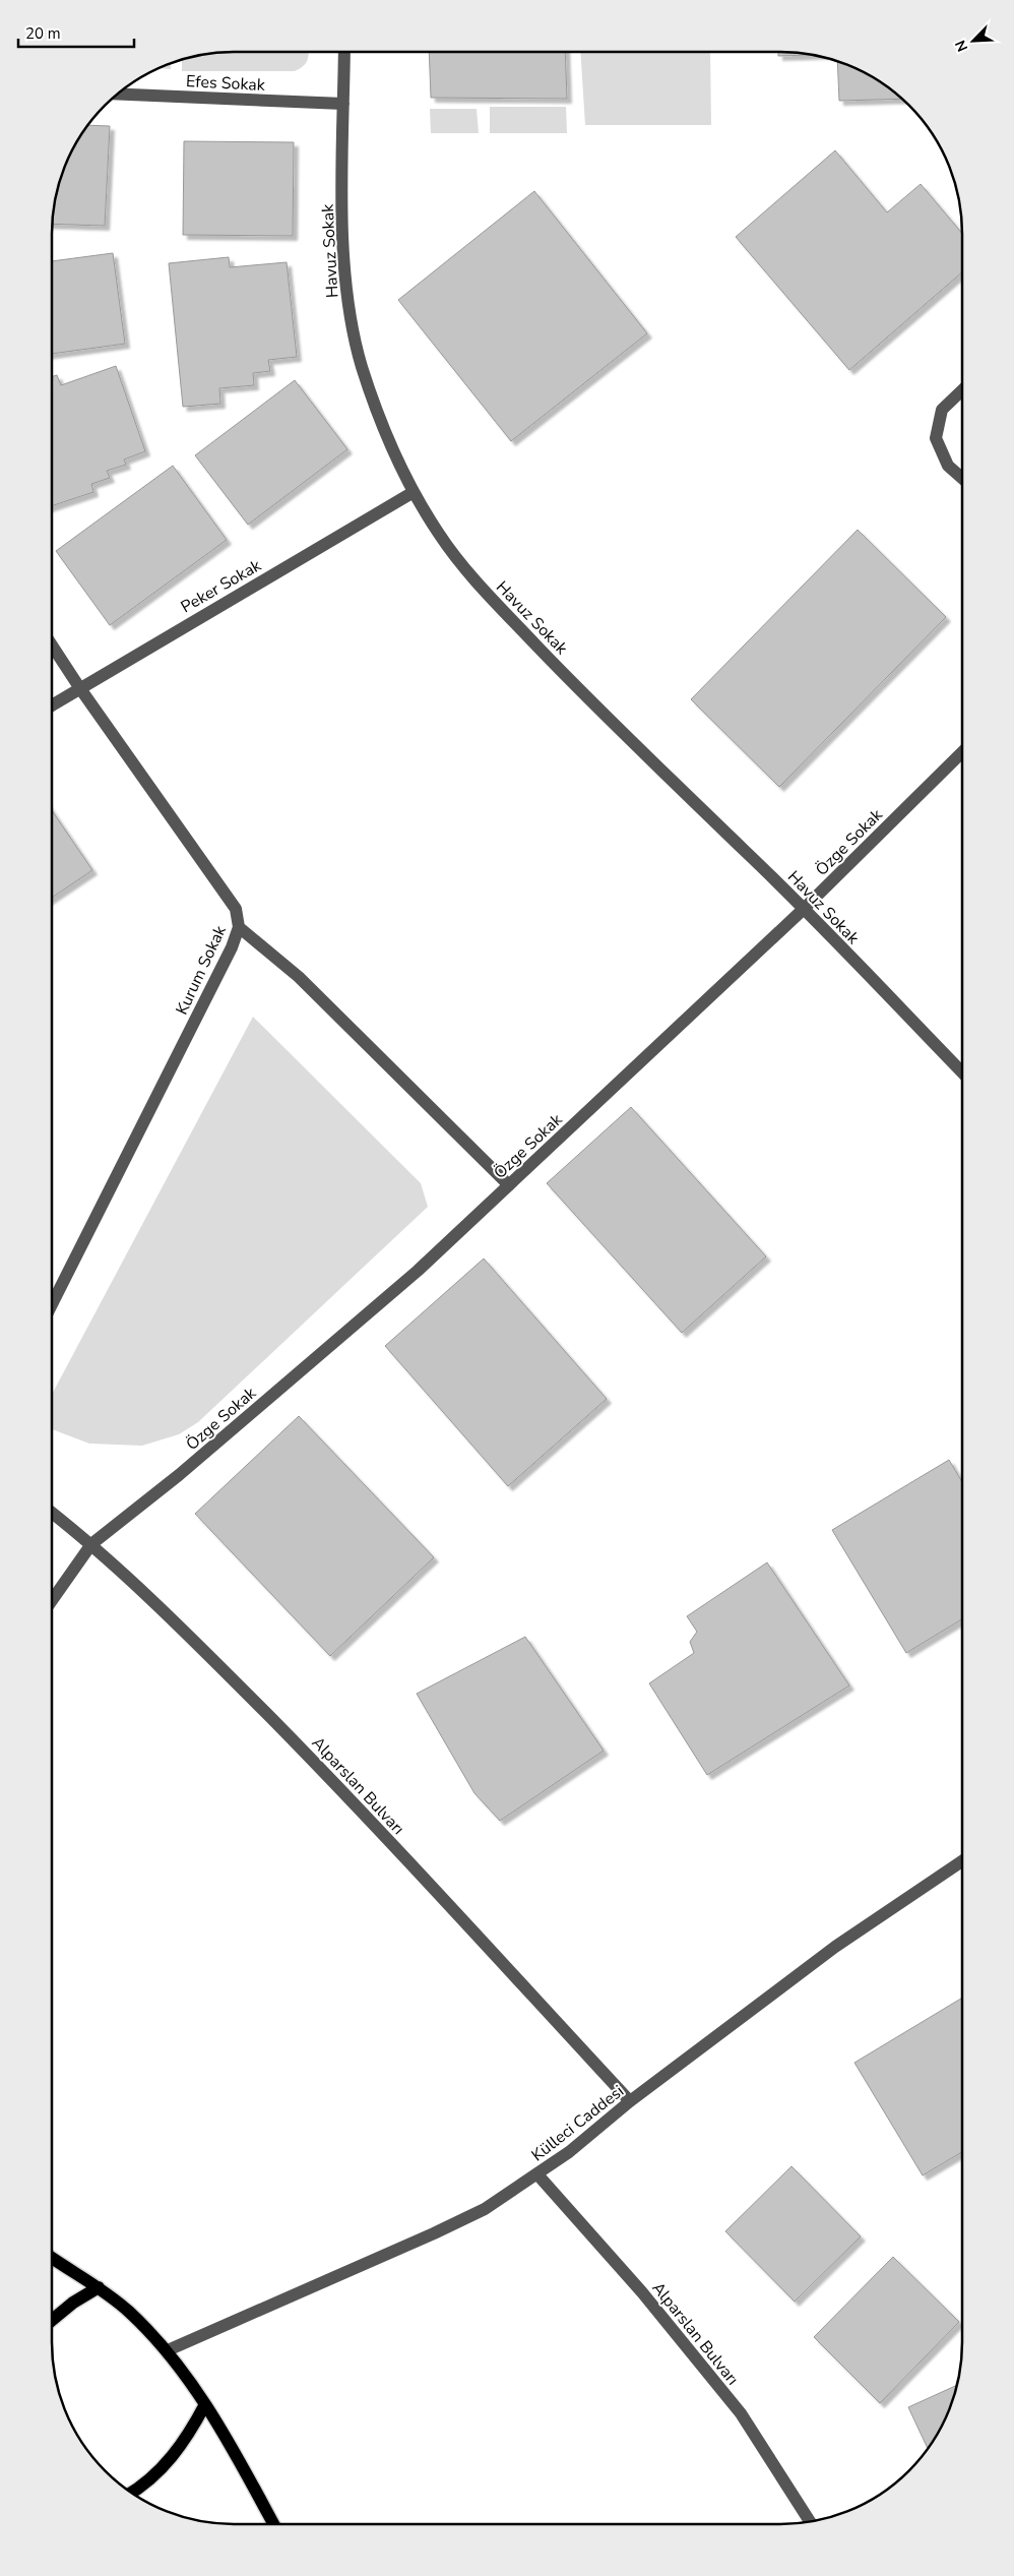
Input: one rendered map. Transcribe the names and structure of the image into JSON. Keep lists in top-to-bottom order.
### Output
{
  "streets": {
    "street": [
      "Efes Sokak",
      "Havuz Sokak",
      "Peker Sokak",
      "Özge Sokak",
      "Kurum Sokak",
      "Alparslan Bulvarı",
      "Külleci Caddesi"
    ]
  },
  "crossings": [
    ["Efes Sokak", "Havuz Sokak"],
    ["Havuz Sokak", "Peker Sokak"],
    ["Havuz Sokak", "Özge Sokak"],
    ["Peker Sokak", "Kurum Sokak"],
    ["Özge Sokak", "Alparslan Bulvarı"],
    ["Alparslan Bulvarı", "Külleci Caddesi"]
  ],
  "scale_bar": "20 m",
  "north": "bottom left"
}
